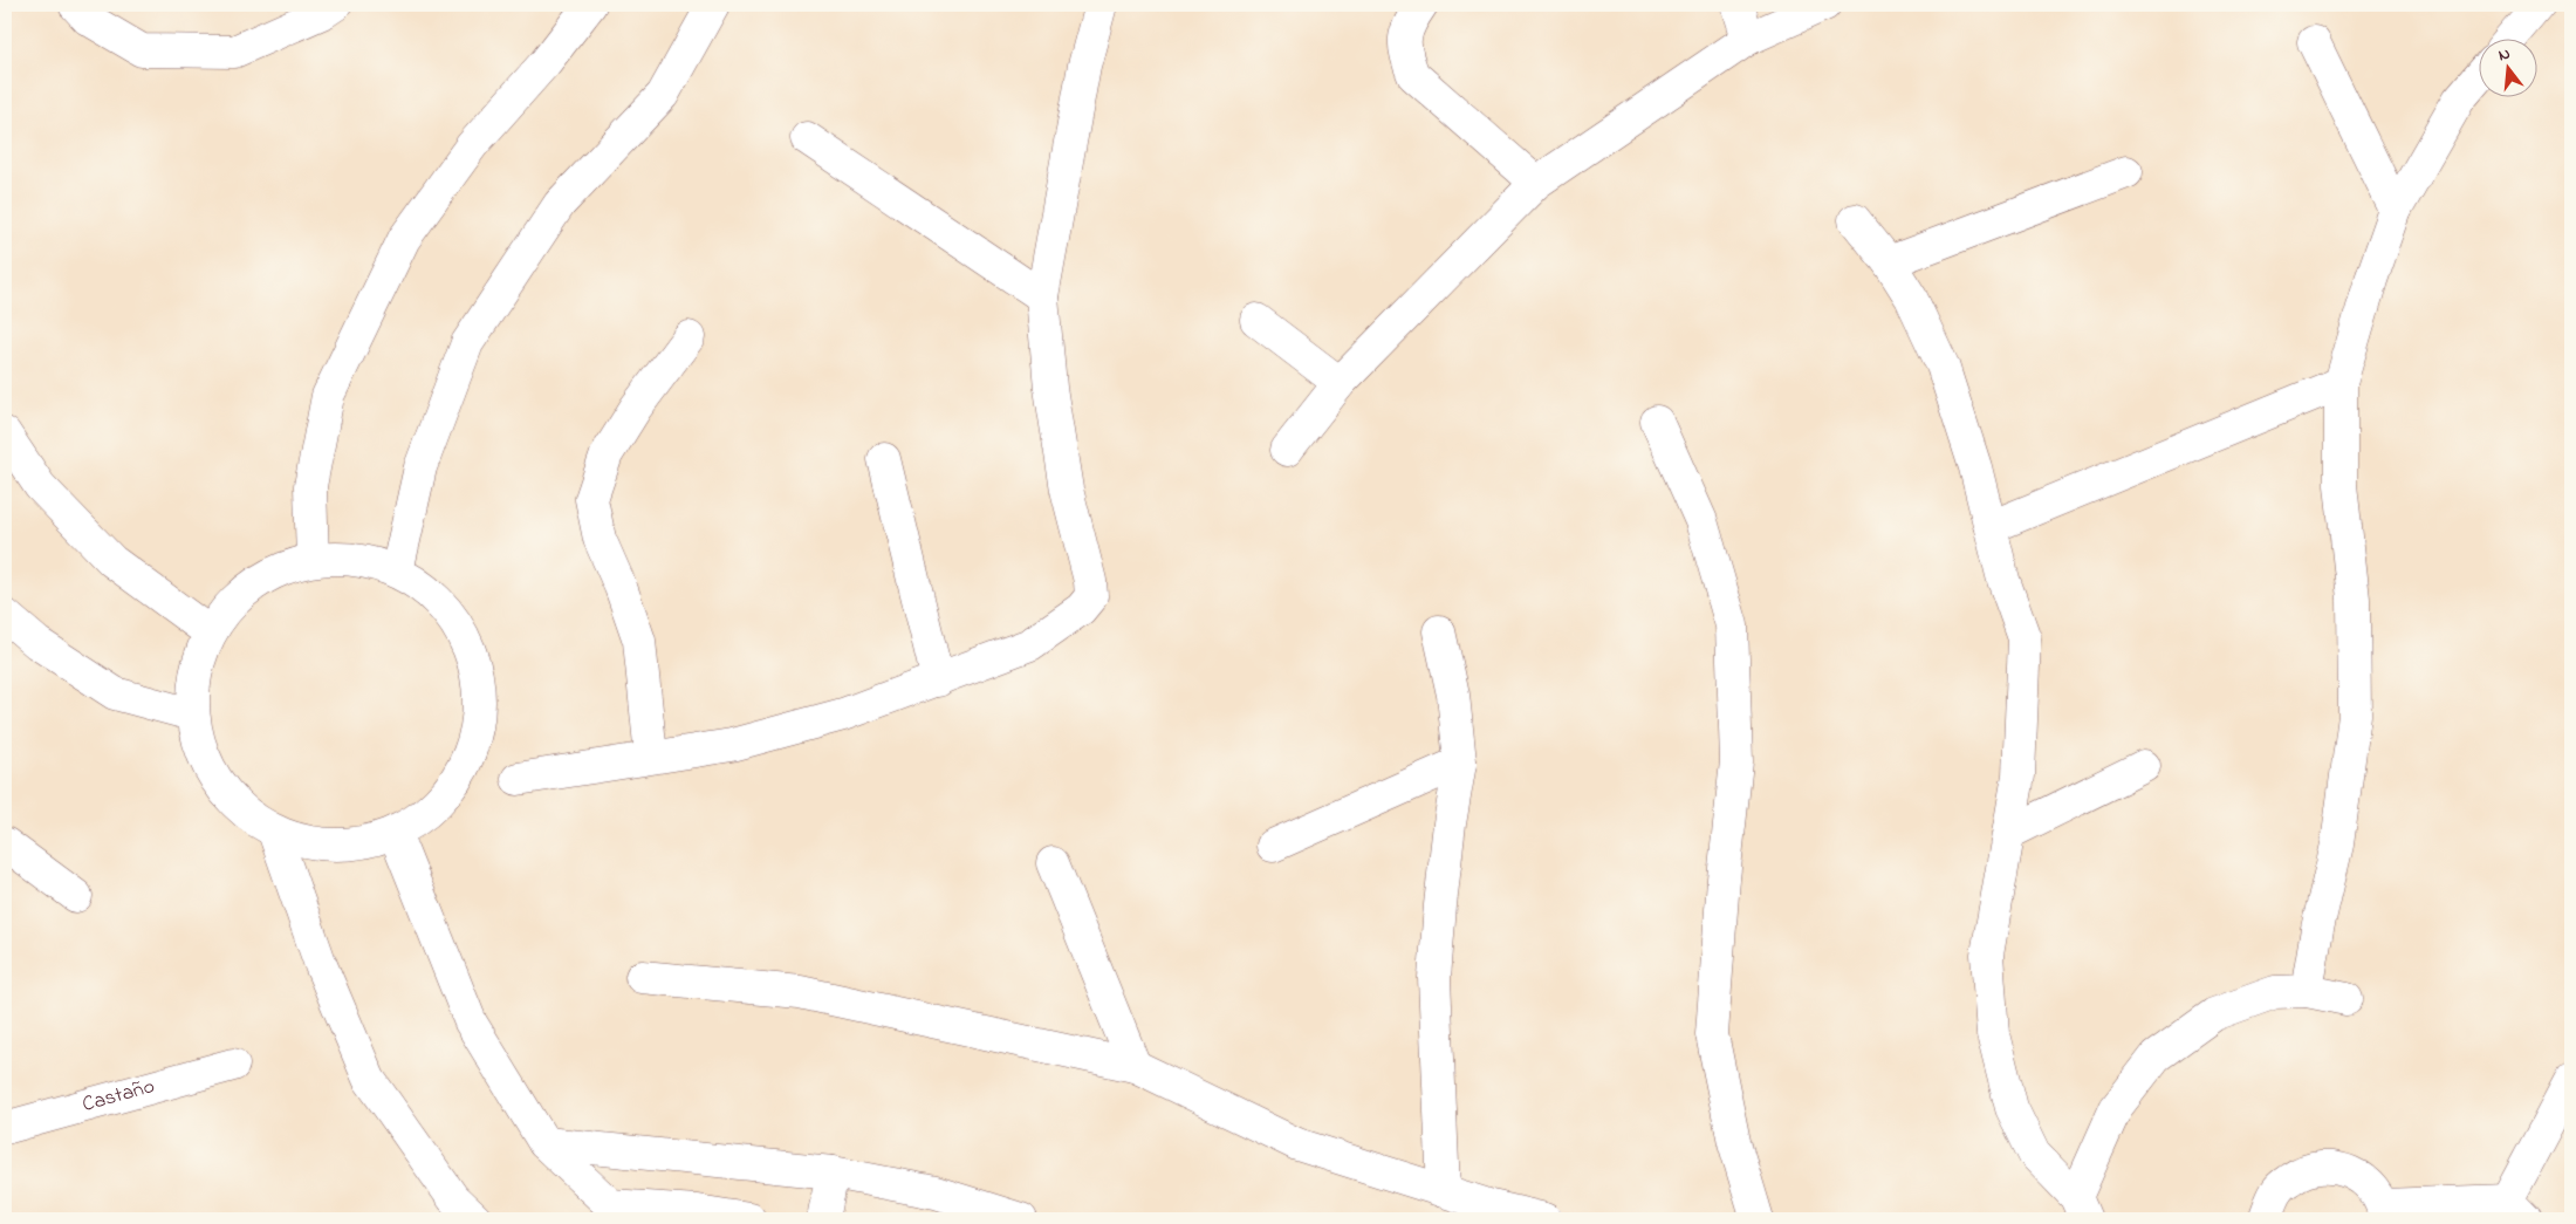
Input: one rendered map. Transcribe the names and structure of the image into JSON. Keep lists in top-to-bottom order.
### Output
{
  "streets": {
    "street": ["Castaño"]
  },
  "north": "top"
}
